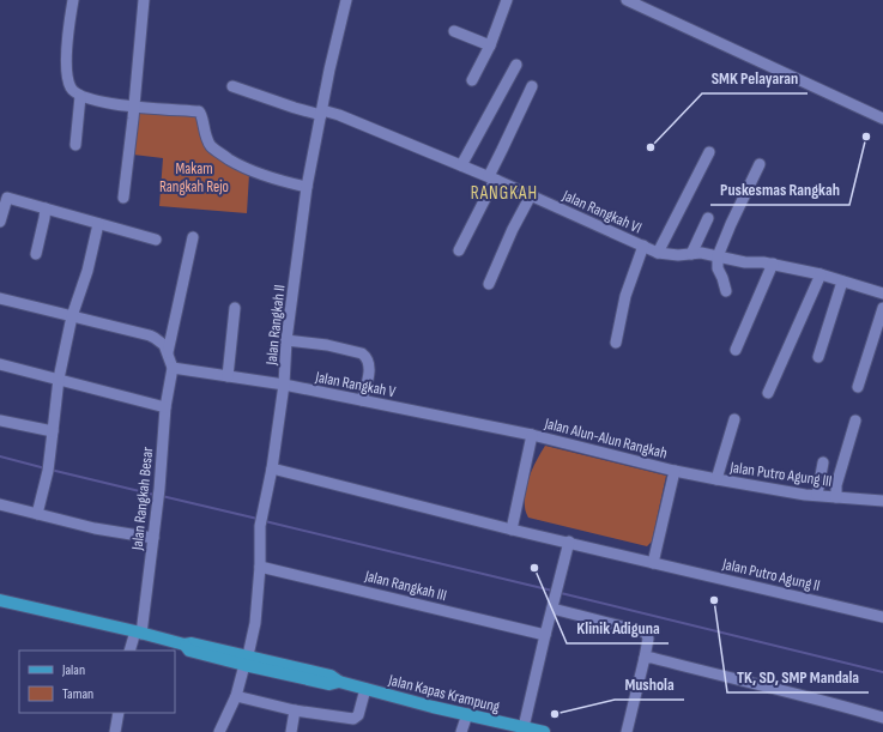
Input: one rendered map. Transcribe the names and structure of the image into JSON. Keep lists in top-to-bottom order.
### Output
{
  "streets": {
    "main road": ["Jalan Kapas Krampung"],
    "street": [
      "Jalan Rangkah VI",
      "Jalan Rangkah II",
      "Jalan Rangkah V",
      "Jalan Alun-Alun Rangkah",
      "Jalan Putro Agung III",
      "Jalan Rangkah Besar",
      "Jalan Putro Agung II",
      "Jalan Rangkah III"
    ]
  },
  "crossings": [
    ["Jalan Rangkah VI", "Jalan Rangkah II"],
    ["Jalan Rangkah II", "Jalan Rangkah V"],
    ["Jalan Rangkah II", "Jalan Rangkah III"],
    ["Jalan Rangkah II", "Jalan Kapas Krampung"],
    ["Jalan Rangkah V", "Jalan Alun-Alun Rangkah"],
    ["Jalan Rangkah V", "Jalan Rangkah Besar"],
    ["Jalan Alun-Alun Rangkah", "Jalan Putro Agung III"],
    ["Jalan Alun-Alun Rangkah", "Jalan Putro Agung II"],
    ["Jalan Rangkah Besar", "Jalan Kapas Krampung"]
  ],
  "districts": ["RANGKAH"],
  "parks": ["Makam Rangkah Rejo"],
  "places": [
    "Puskesmas Rangkah",
    "SMK Pelayaran",
    "Klinik Adiguna",
    "TK, SD, SMP Mandala",
    "Mushola"
  ],
  "legend": ["Jalan", "Taman"]
}
